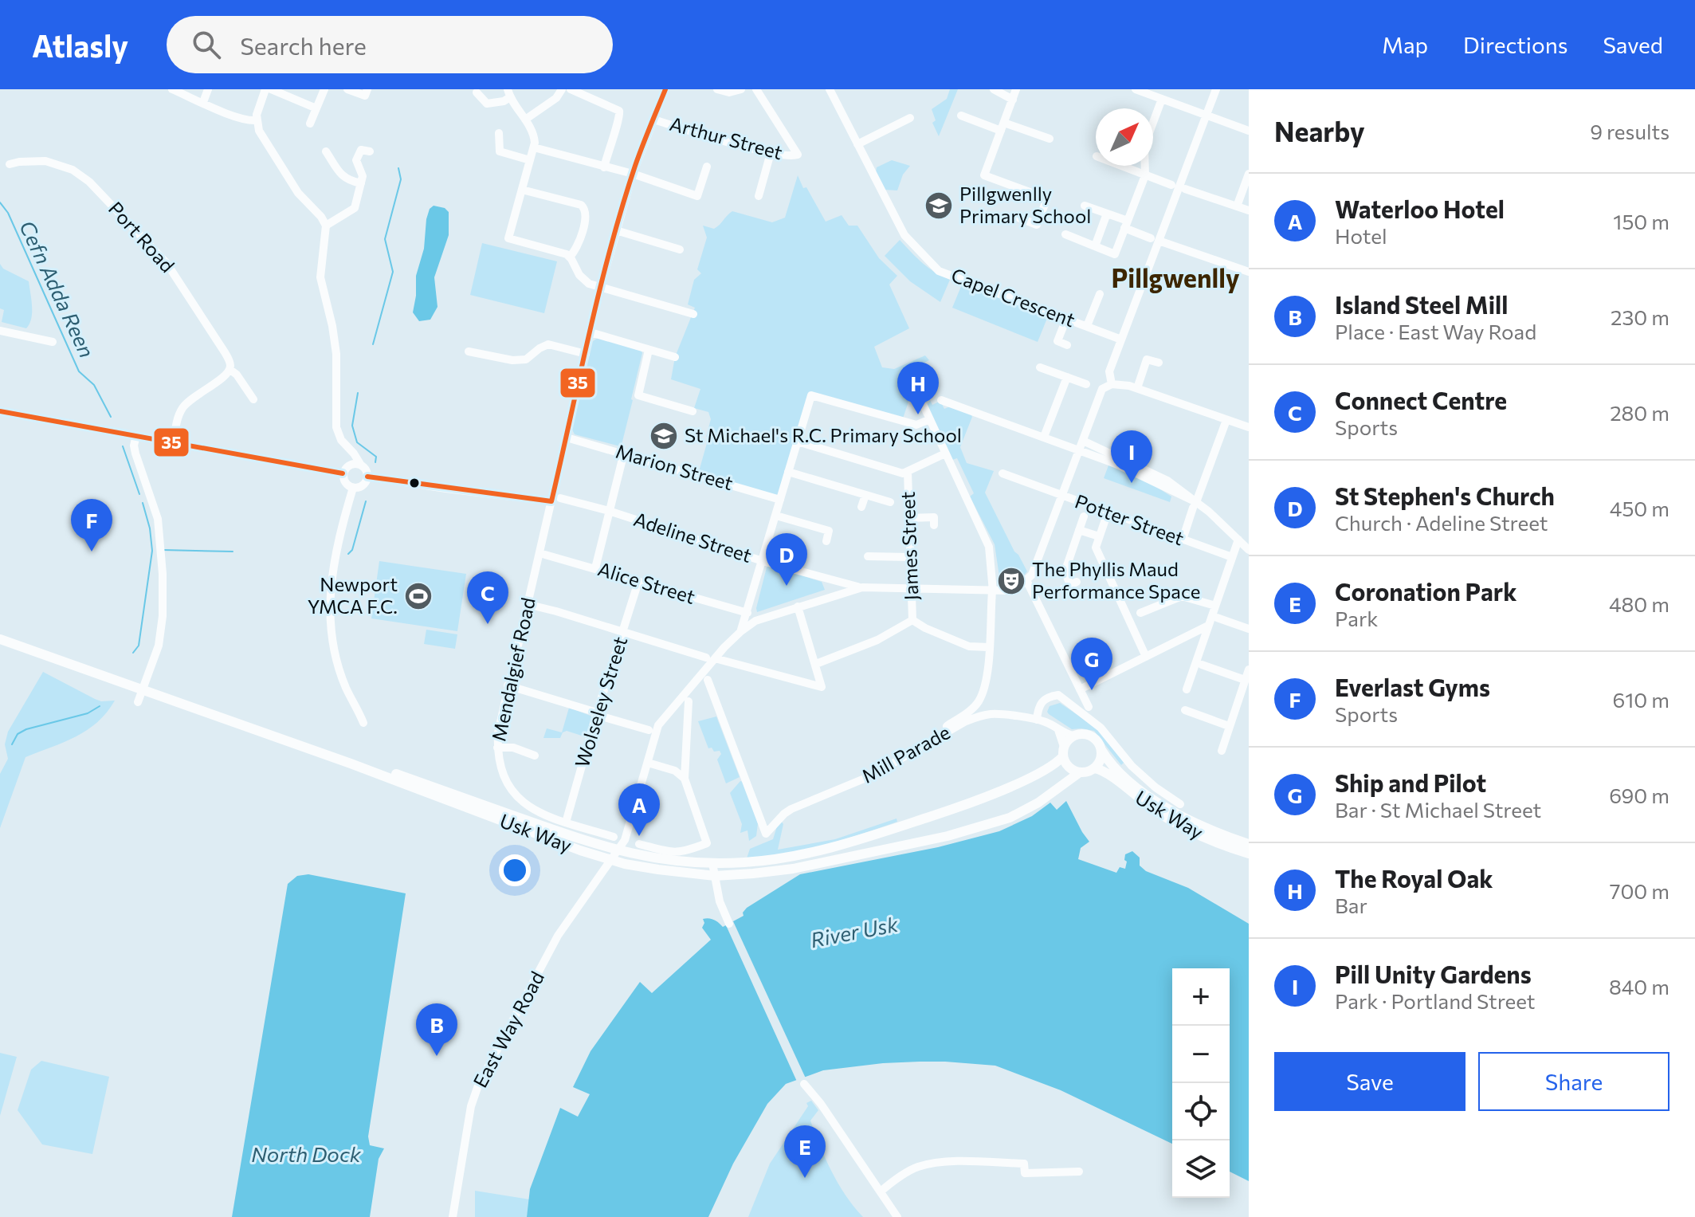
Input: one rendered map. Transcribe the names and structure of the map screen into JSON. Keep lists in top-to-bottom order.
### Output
{
  "streets": {
    "main road": ["Usk Way"],
    "street": [
      "Arthur Street",
      "Port Road",
      "Capel Crescent",
      "Marion Street",
      "Potter Street",
      "Adeline Street",
      "James Street",
      "Alice Street",
      "Mendalgief Road",
      "Wolseley Street",
      "Mill Parade",
      "East Way Road"
    ]
  },
  "crossings": [
    ["Arthur Street", "Mendalgief Road"],
    ["Marion Street", "Mendalgief Road"],
    ["Adeline Street", "Mendalgief Road"],
    ["Alice Street", "Wolseley Street"],
    ["Mendalgief Road", "Wolseley Street"],
    ["Mill Parade", "Usk Way"],
    ["Usk Way", "East Way Road"]
  ],
  "districts": ["Pillgwenlly"],
  "water": ["Cefn Adda Reen", "River Usk", "North Dock"],
  "places": {
    "school or university": ["Pillgwenlly Primary School", "St Michael's R.C. Primary School"],
    "theatre": ["The Phyllis Maud Performance Space"],
    "sports": ["Newport YMCA F.C."]
  },
  "lines": ["transit line 35"],
  "north": "top right",
  "page": {
    "header": "Atlasly",
    "search": "Search here",
    "nav": ["Map", "Directions", "Saved"],
    "heading": ["Nearby", "9 results"],
    "list": [
      {
        "mark": "A",
        "name": "Waterloo Hotel",
        "note": "Hotel",
        "value": "150 m"
      },
      {
        "mark": "B",
        "name": "Island Steel Mill",
        "note": "Place · East Way Road",
        "value": "230 m"
      },
      {
        "mark": "C",
        "name": "Connect Centre",
        "note": "Sports",
        "value": "280 m"
      },
      {
        "mark": "D",
        "name": "St Stephen's Church",
        "note": "Church · Adeline Street",
        "value": "450 m"
      },
      {
        "mark": "E",
        "name": "Coronation Park",
        "note": "Park",
        "value": "480 m"
      },
      {
        "mark": "F",
        "name": "Everlast Gyms",
        "note": "Sports",
        "value": "610 m"
      },
      {
        "mark": "G",
        "name": "Ship and Pilot",
        "note": "Bar · St Michael Street",
        "value": "690 m"
      },
      {
        "mark": "H",
        "name": "The Royal Oak",
        "note": "Bar",
        "value": "700 m"
      },
      {
        "mark": "I",
        "name": "Pill Unity Gardens",
        "note": "Park · Portland Street",
        "value": "840 m"
      }
    ],
    "pins": [
      "H",
      "I",
      "F",
      "D",
      "C",
      "G",
      "A",
      "B",
      "E"
    ],
    "map_buttons": ["+", "−"],
    "buttons": ["Save", "Share"]
  }
}
